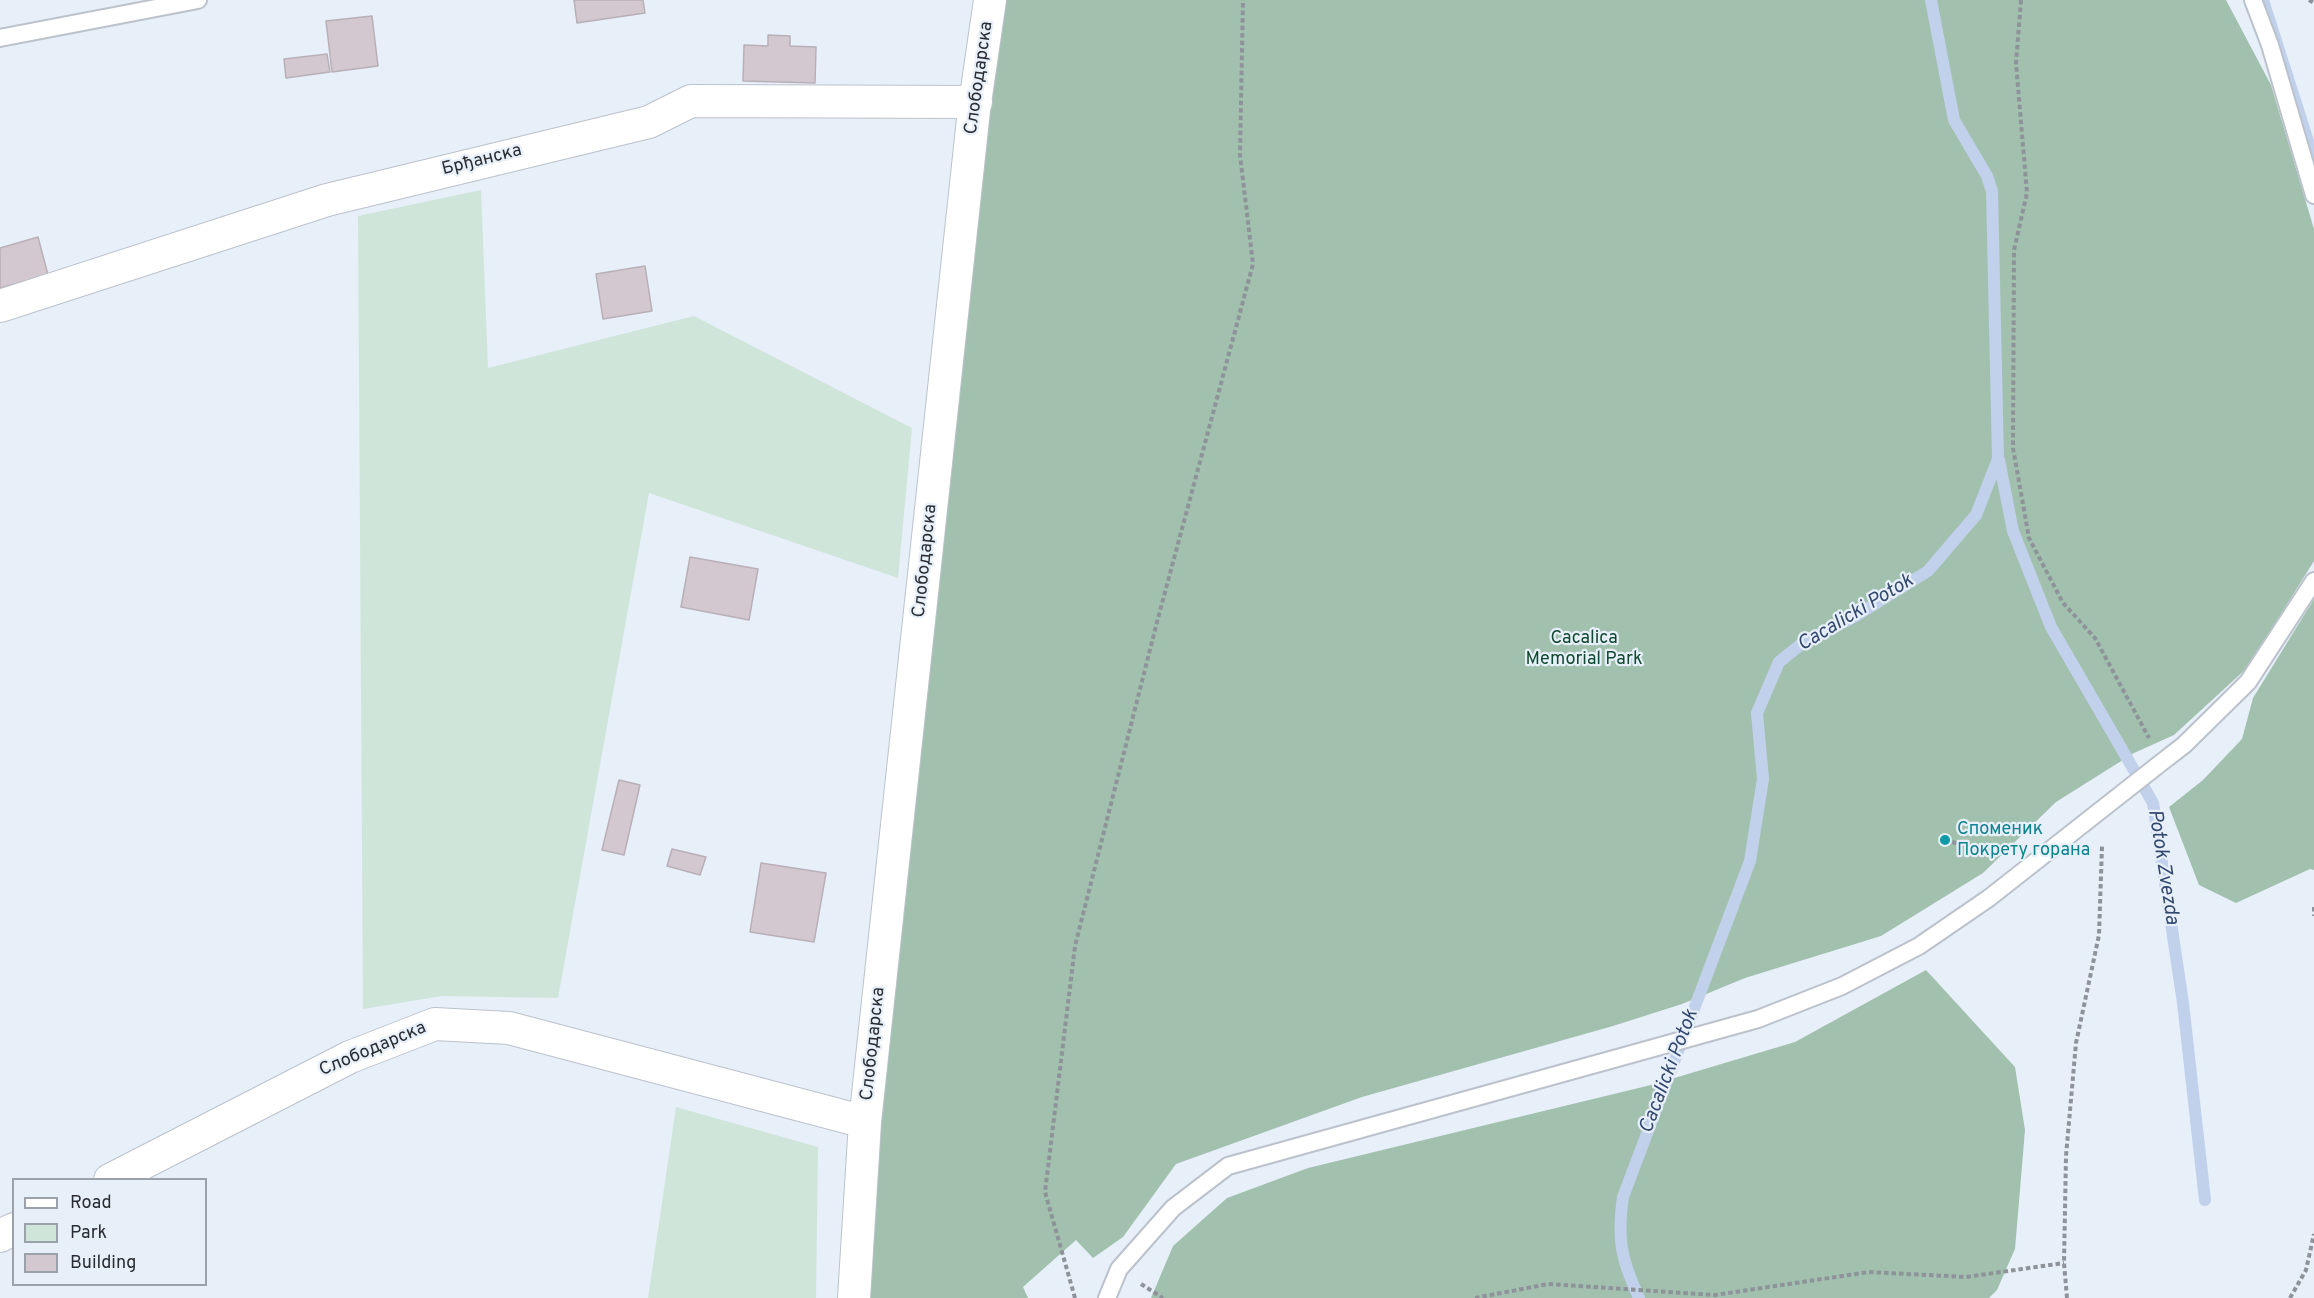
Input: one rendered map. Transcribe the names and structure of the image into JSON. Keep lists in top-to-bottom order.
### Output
{
  "streets": {
    "street": ["Слободарска", "Брђанска"]
  },
  "crossings": [
    ["Слободарска", "Брђанска"]
  ],
  "water": ["Cacalicki Potok", "Potok Zvezda"],
  "parks": ["Cacalica Memorial Park"],
  "places": ["Споменик Покрету горана"],
  "legend": ["Road", "Park", "Building"]
}
